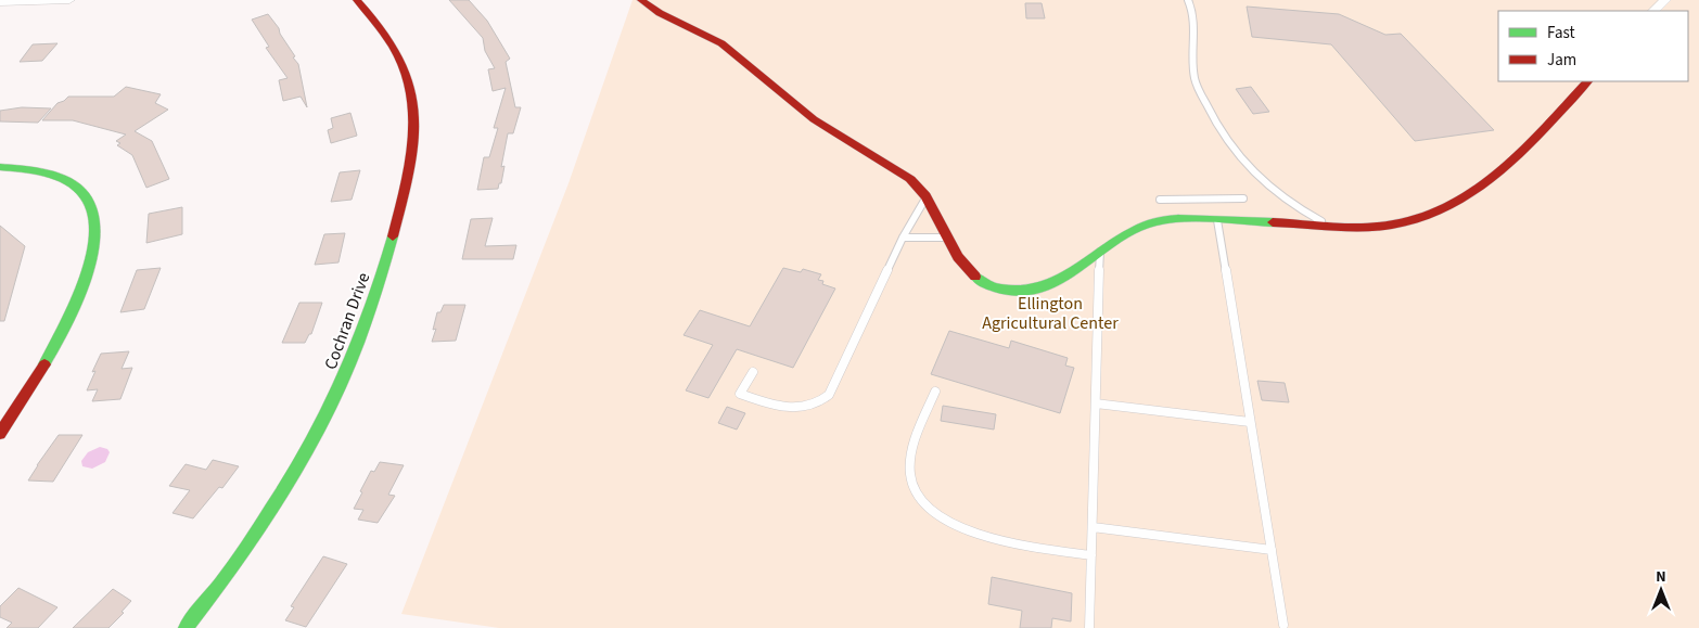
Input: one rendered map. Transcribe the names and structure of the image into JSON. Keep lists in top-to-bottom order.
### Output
{
  "streets": {
    "street": ["Cochran Drive"]
  },
  "parks": ["Ellington Agricultural Center"],
  "legend": ["Fast", "Jam"],
  "north": "top"
}
